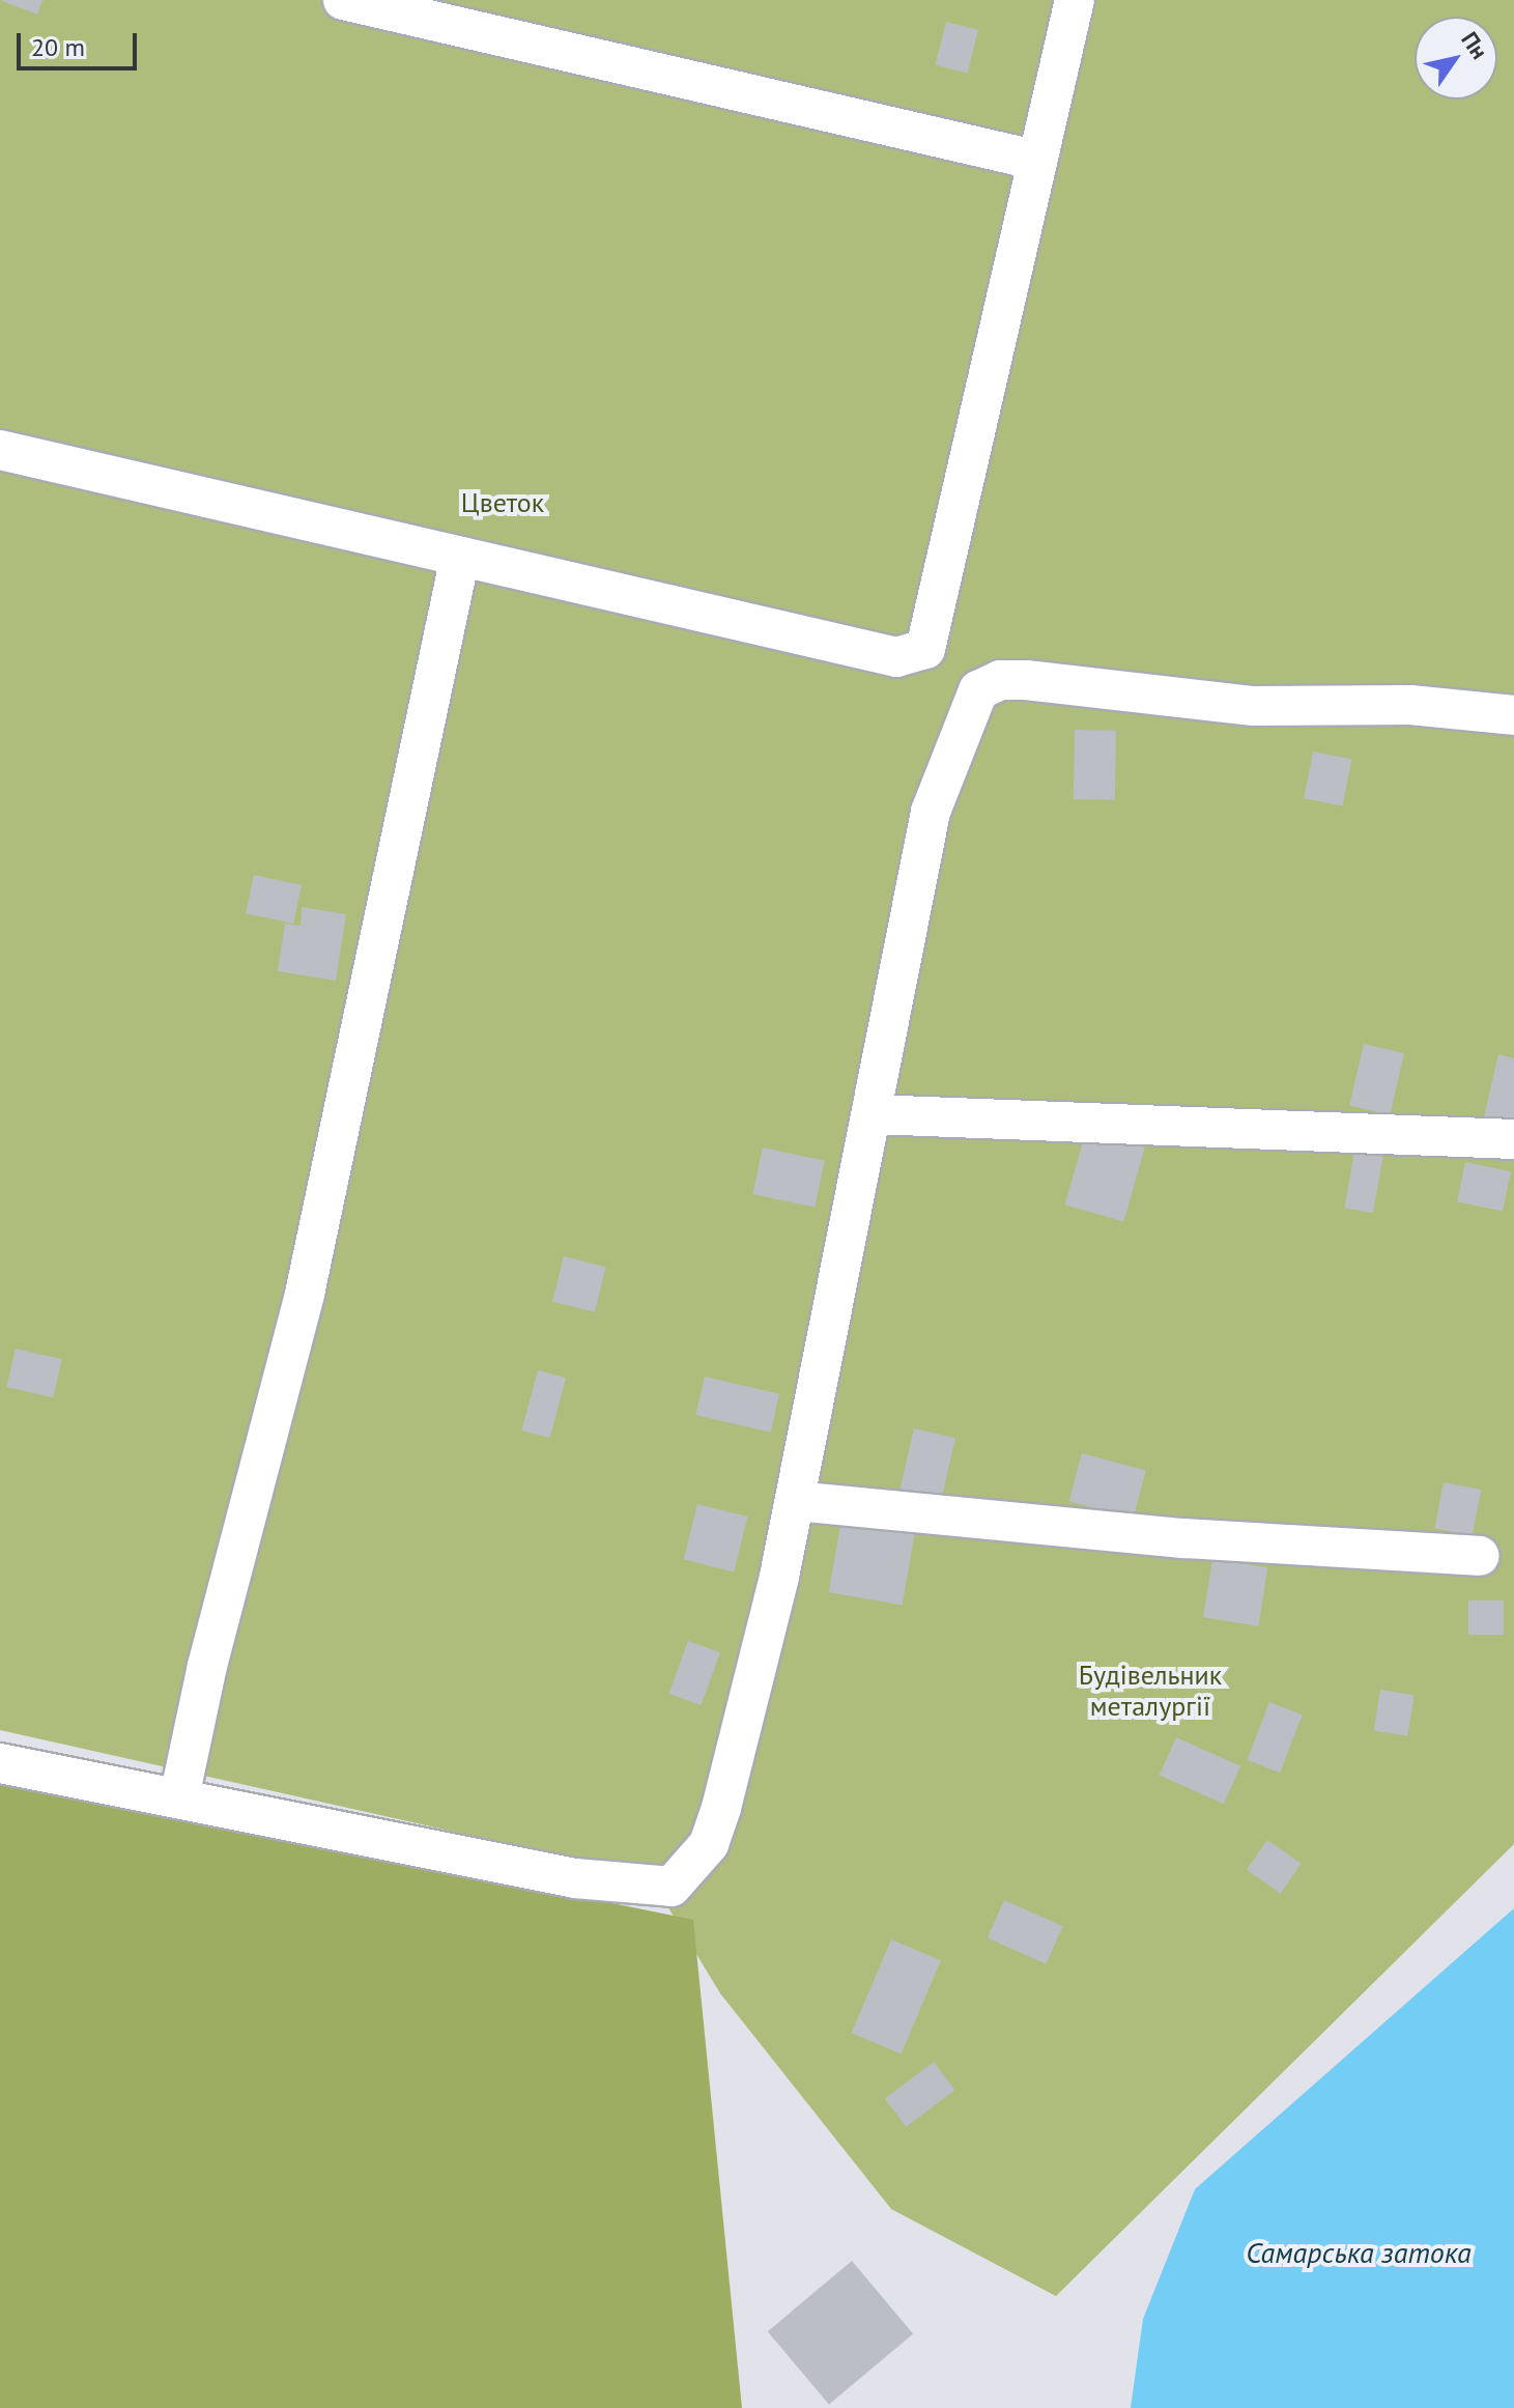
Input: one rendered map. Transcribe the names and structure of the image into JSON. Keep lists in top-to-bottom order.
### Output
{
  "water": ["Самарська затока"],
  "parks": ["Цветок", "Будівельник металургії"],
  "scale_bar": "20 m",
  "north": "top right"
}
